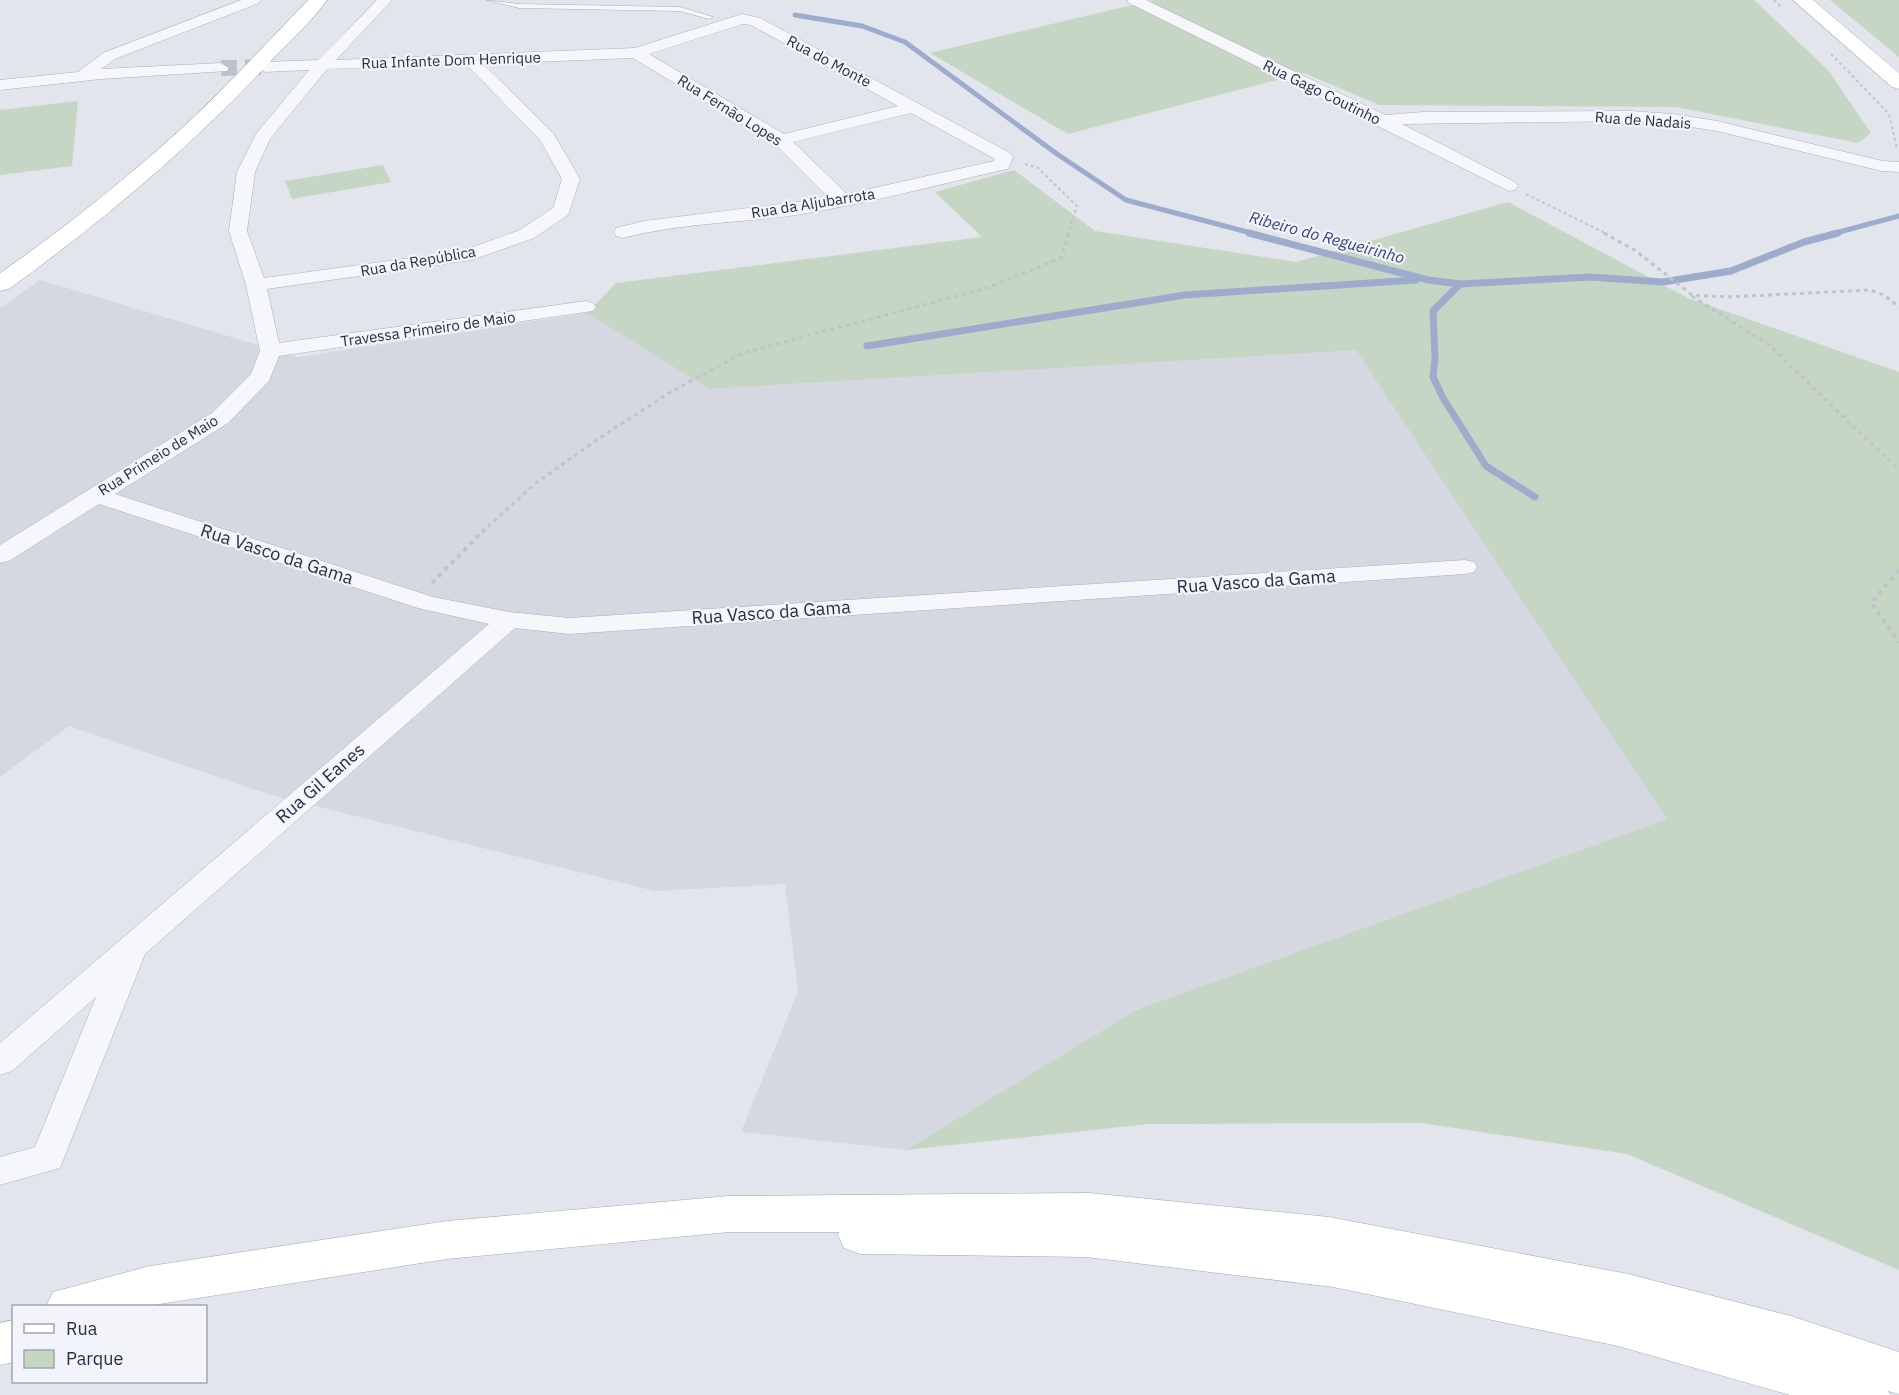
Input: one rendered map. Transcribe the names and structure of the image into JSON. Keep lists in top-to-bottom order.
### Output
{
  "streets": {
    "street": [
      "Rua Infante Dom Henrique",
      "Rua do Monte",
      "Rua Gago Coutinho",
      "Rua Fernão Lopes",
      "Rua de Nadais",
      "Rua da Aljubarrota",
      "Rua da República",
      "Travessa Primeiro de Maio",
      "Rua Primeio de Maio",
      "Rua Vasco da Gama",
      "Rua Gil Eanes"
    ]
  },
  "crossings": [
    ["Rua Infante Dom Henrique", "Rua do Monte"],
    ["Rua Infante Dom Henrique", "Rua Fernão Lopes"],
    ["Rua Infante Dom Henrique", "Rua da República"],
    ["Rua do Monte", "Rua Fernão Lopes"],
    ["Rua do Monte", "Rua da Aljubarrota"],
    ["Rua Gago Coutinho", "Rua de Nadais"],
    ["Rua Fernão Lopes", "Rua da Aljubarrota"],
    ["Travessa Primeiro de Maio", "Rua Primeio de Maio"],
    ["Rua Primeio de Maio", "Rua Vasco da Gama"],
    ["Rua Vasco da Gama", "Rua Gil Eanes"]
  ],
  "water": ["Ribeiro do Regueirinho"],
  "legend": ["Rua", "Parque"]
}
